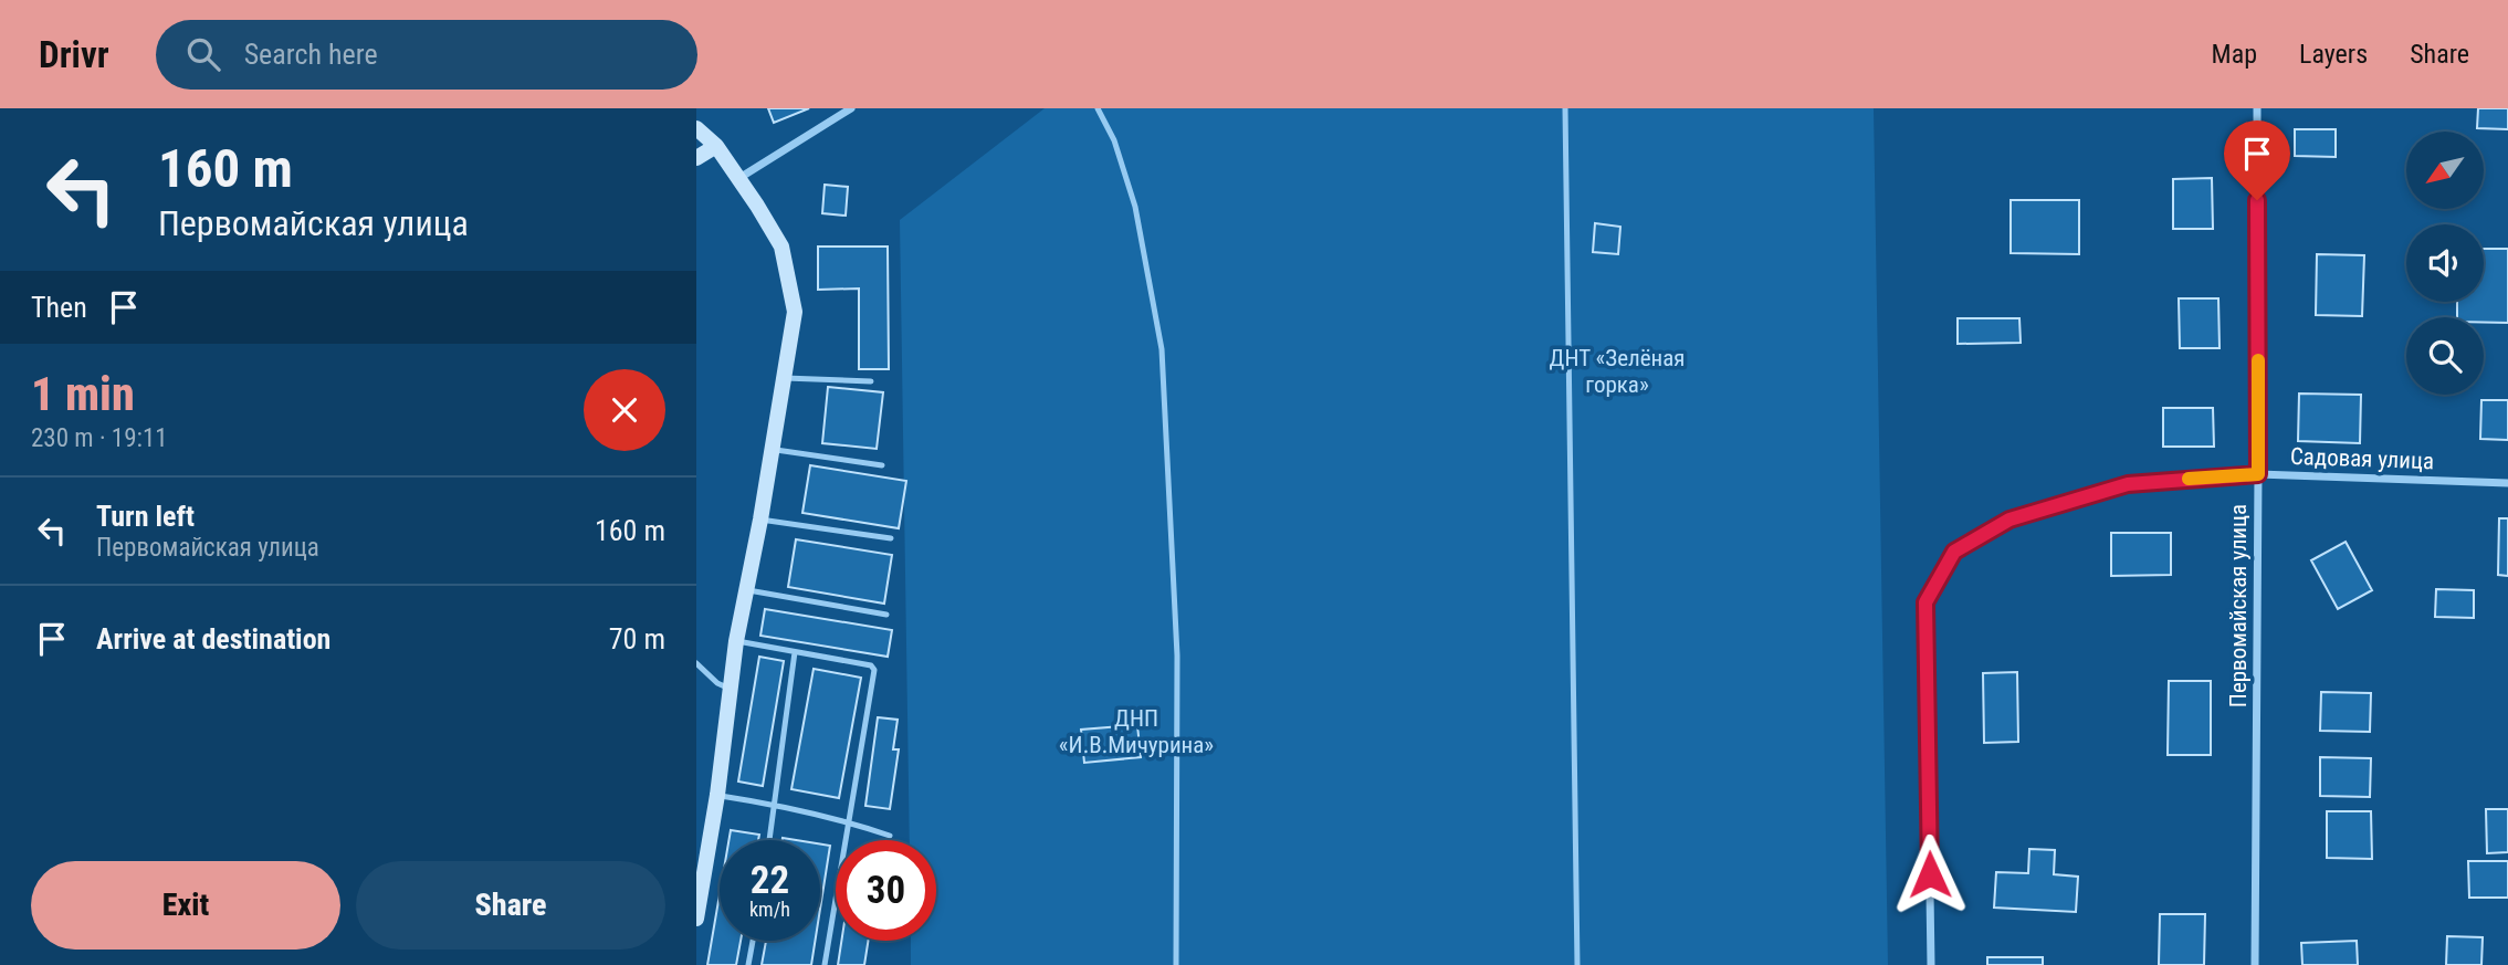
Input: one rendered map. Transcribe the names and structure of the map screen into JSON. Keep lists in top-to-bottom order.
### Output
{
  "streets": {
    "street": ["Садовая улица", "Первомайская улица"]
  },
  "crossings": [
    ["Садовая улица", "Первомайская улица"]
  ],
  "parks": ["ДНТ «Зелёная горка»", "ДНП «И.В.Мичурина»"],
  "north": "bottom left",
  "page": {
    "header": "Drivr",
    "search": "Search here",
    "nav": ["Map", "Layers", "Share"],
    "turn": ["160 m", "Первомайская улица"],
    "then": "Then",
    "heading": ["1 min", "230 m · 19:11"],
    "list": [
      {
        "name": "Turn left",
        "note": "Первомайская улица",
        "value": "160 m"
      },
      {
        "name": "Arrive at destination",
        "value": "70 m"
      }
    ],
    "speed": "22 km/h",
    "limit": "30",
    "buttons": ["Exit", "Share"]
  }
}
